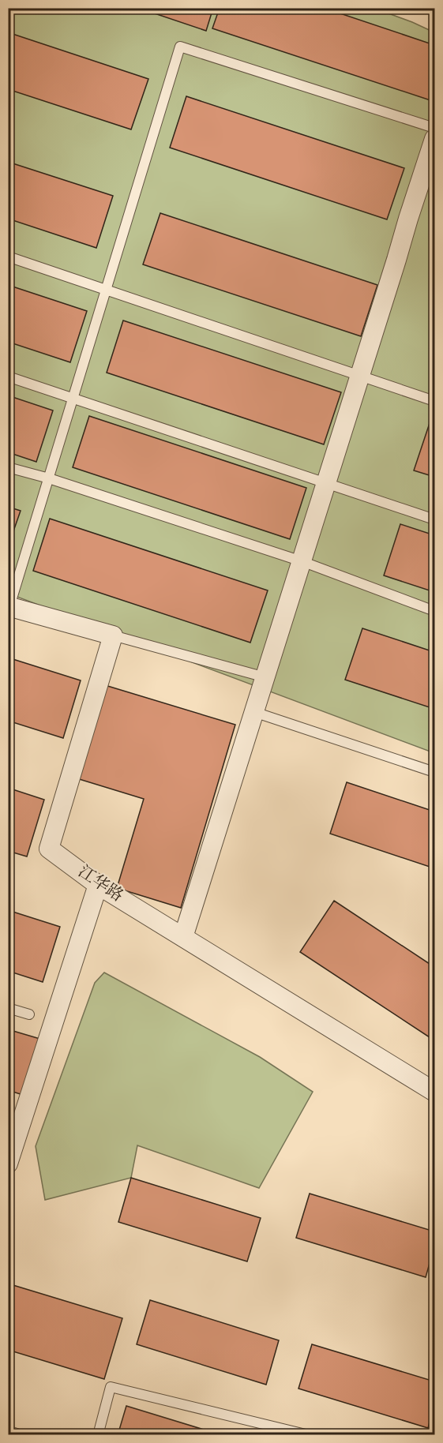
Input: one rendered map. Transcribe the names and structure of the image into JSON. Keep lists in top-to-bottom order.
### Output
{
  "streets": {
    "street": ["江华路"]
  }
}
